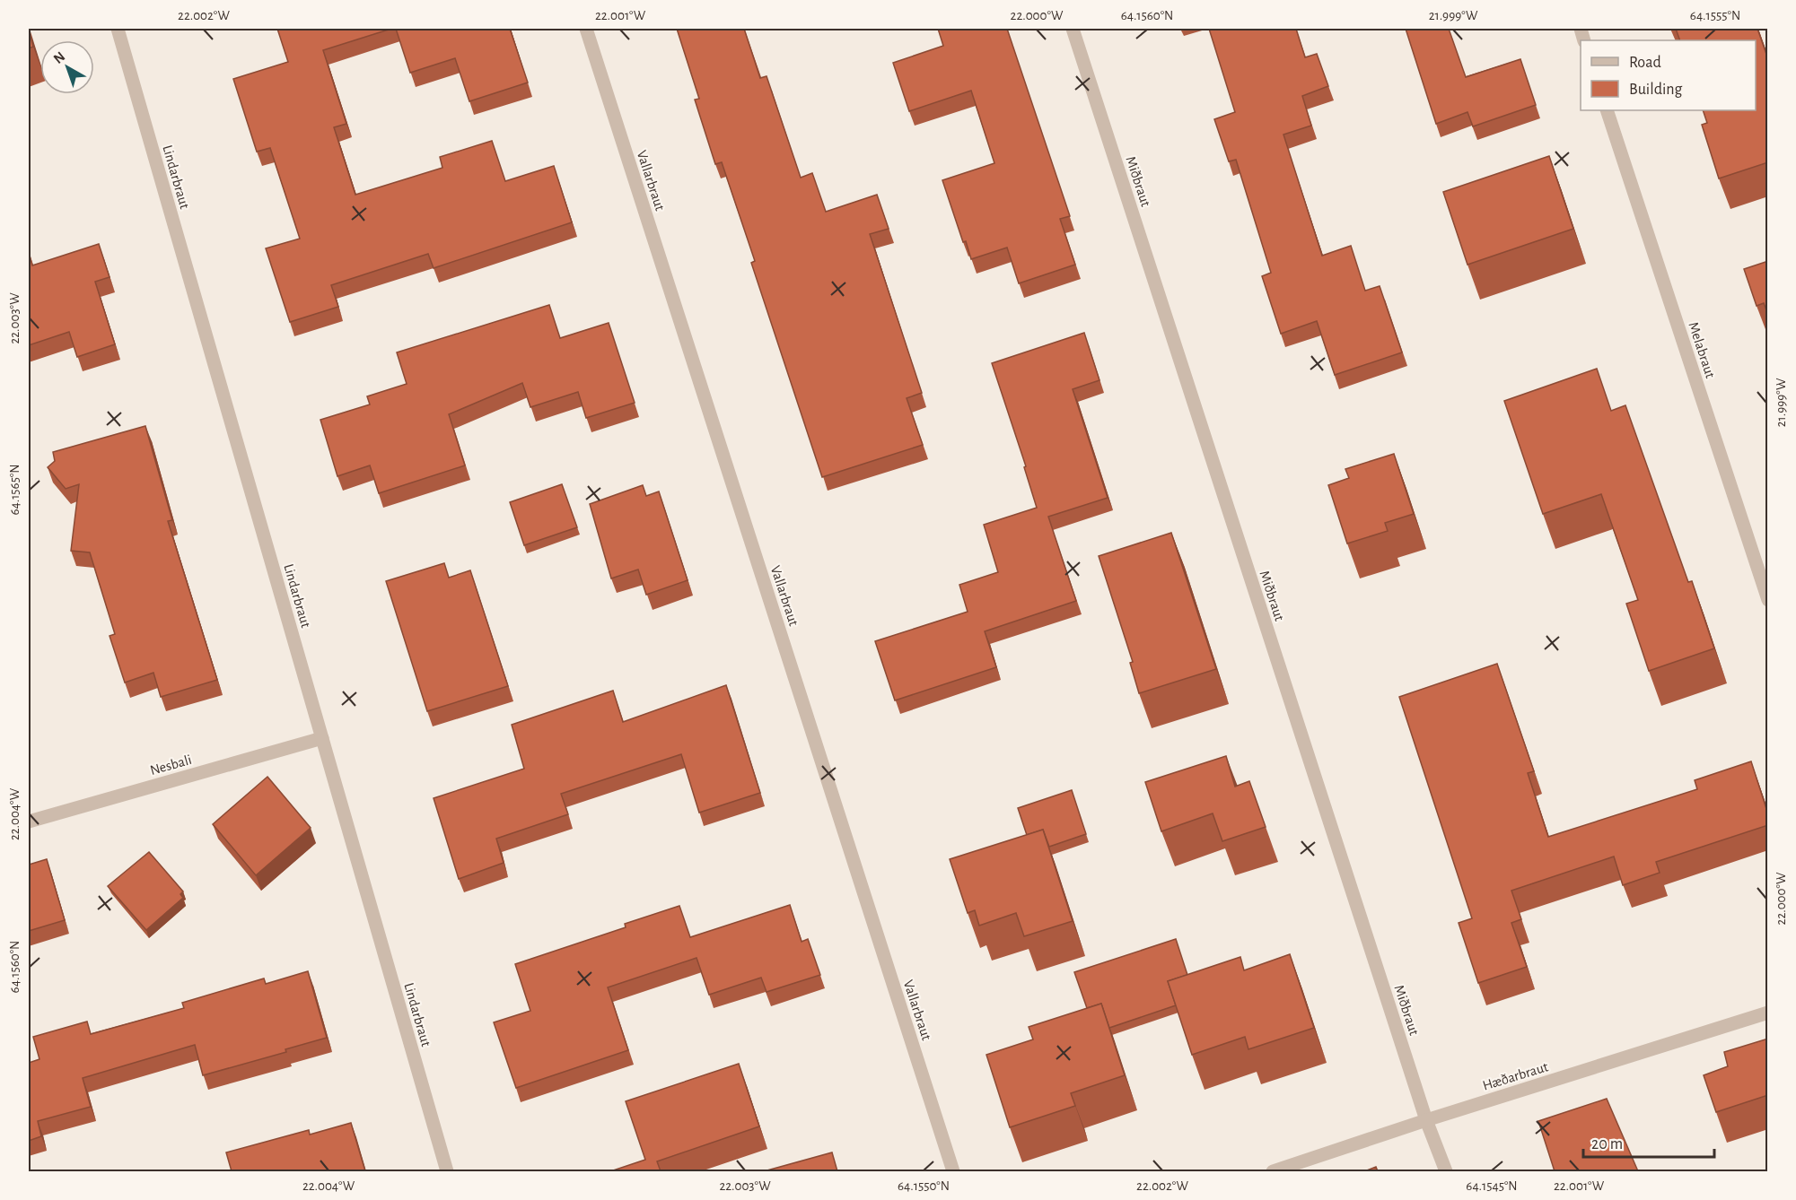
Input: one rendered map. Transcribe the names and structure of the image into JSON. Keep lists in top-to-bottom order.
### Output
{
  "streets": {
    "street": [
      "Lindarbraut",
      "Vallarbraut",
      "Miðbraut",
      "Melabraut",
      "Nesbali",
      "Hæðarbraut"
    ]
  },
  "crossings": [
    ["Lindarbraut", "Nesbali"],
    ["Miðbraut", "Hæðarbraut"]
  ],
  "legend": ["Road", "Building"],
  "scale_bar": "20 m",
  "north": "top left",
  "coordinates": [
    "22.002°W",
    "22.001°W",
    "22.000°W",
    "64.1560°N",
    "21.999°W",
    "64.1555°N",
    "22.003°W",
    "64.1565°N",
    "22.004°W",
    "64.1550°N",
    "64.1545°N"
  ]
}
